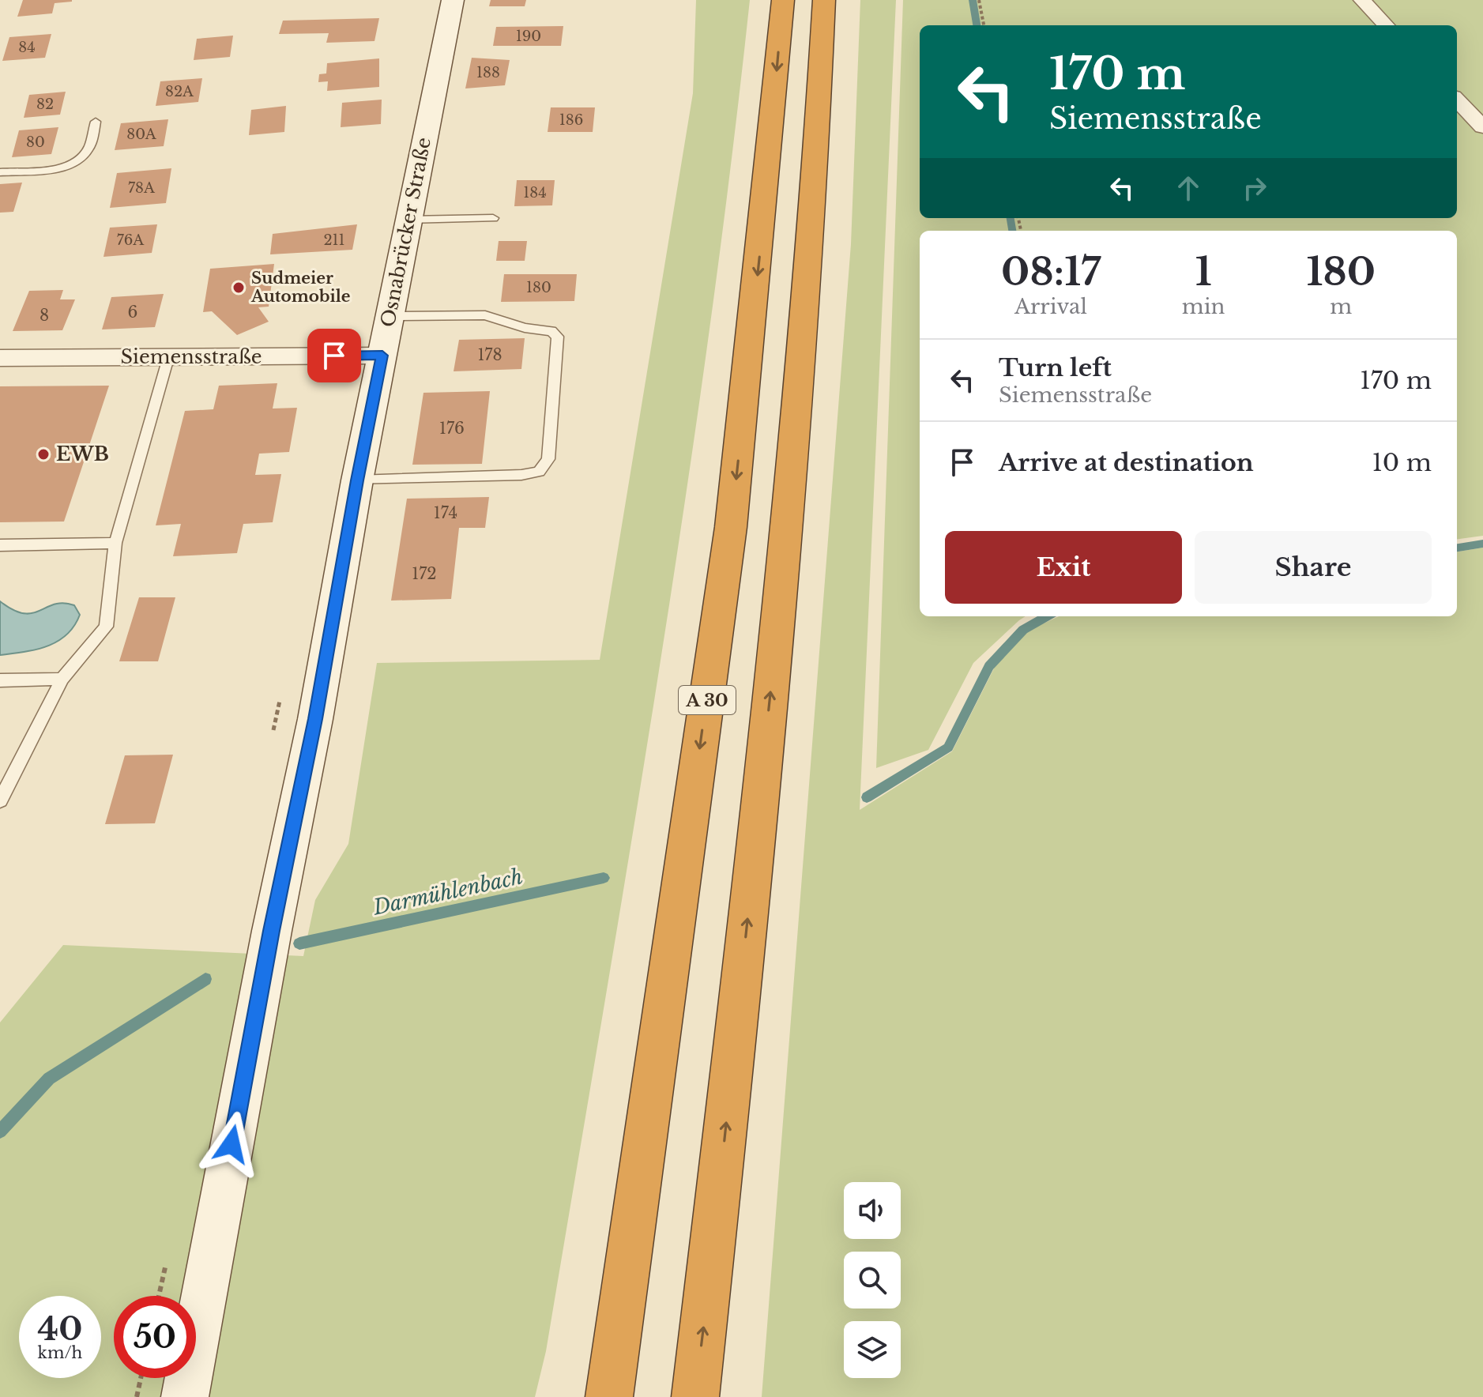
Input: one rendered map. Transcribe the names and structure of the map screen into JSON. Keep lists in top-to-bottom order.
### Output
{
  "streets": {
    "highway": ["A 30"],
    "main road": ["Osnabrücker Straße"],
    "street": ["Siemensstraße"]
  },
  "crossings": [
    ["Osnabrücker Straße", "Siemensstraße"]
  ],
  "water": ["Darmühlenbach"],
  "places": ["Sudmeier Automobile", "EWB"],
  "house_numbers": [
    "190",
    "84",
    "188",
    "82A",
    "82",
    "186",
    "80A",
    "80",
    "78A",
    "184",
    "76A",
    "211",
    "180",
    "6",
    "8",
    "178",
    "176",
    "174",
    "172"
  ],
  "page": {
    "turn": ["170 m", "Siemensstraße"],
    "eta": [
      "08:17",
      "Arrival",
      "1",
      "min",
      "180",
      "m"
    ],
    "list": [
      {
        "name": "Turn left",
        "note": "Siemensstraße",
        "value": "170 m"
      },
      {
        "name": "Arrive at destination",
        "value": "10 m"
      }
    ],
    "buttons": ["Exit", "Share"],
    "speed": "40 km/h",
    "limit": "50"
  }
}
